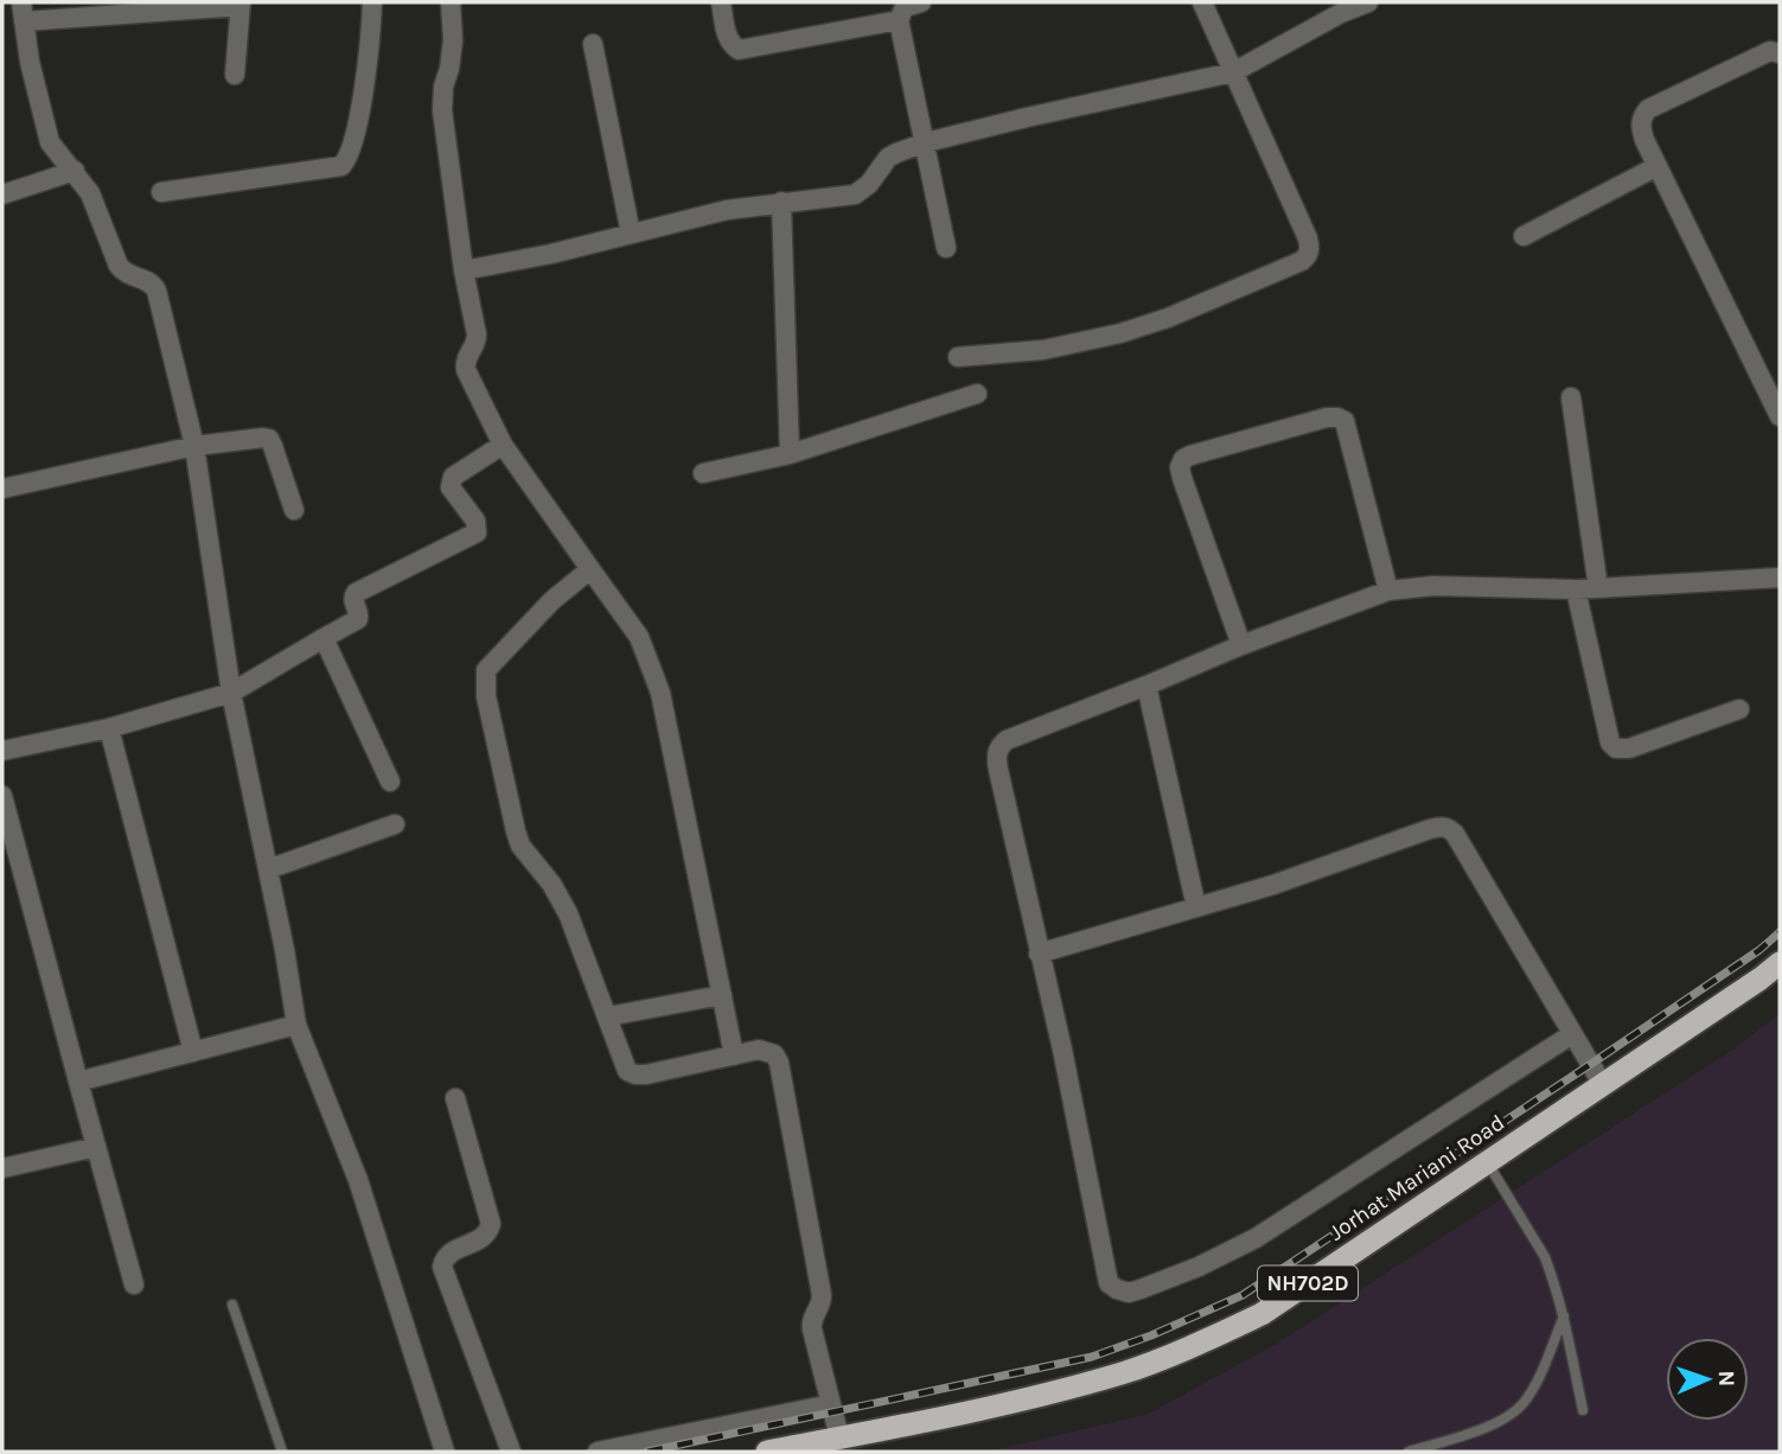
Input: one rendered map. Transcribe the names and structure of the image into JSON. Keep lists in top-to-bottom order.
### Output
{
  "streets": {
    "highway": ["Jorhat Mariani Road", "NH702D"]
  },
  "north": "right"
}
